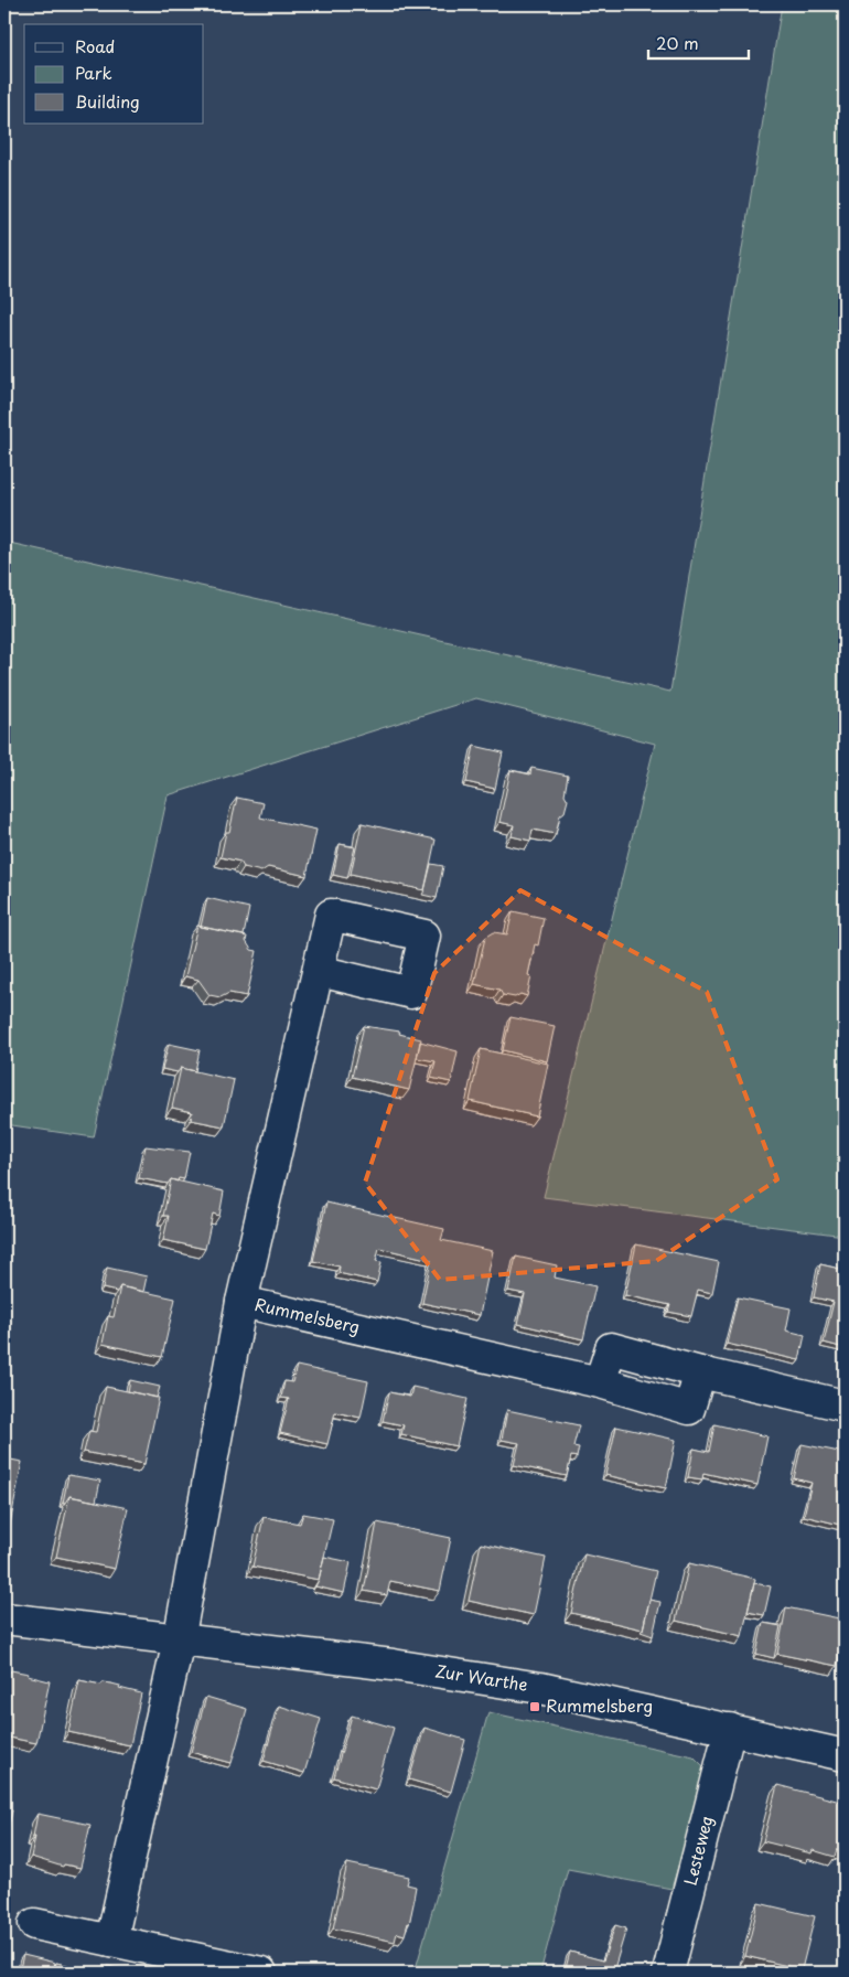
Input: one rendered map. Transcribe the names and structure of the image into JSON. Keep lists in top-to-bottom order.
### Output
{
  "streets": {
    "street": ["Rummelsberg", "Zur Warthe", "Lesteweg"]
  },
  "crossings": [
    ["Rummelsberg", "Zur Warthe"],
    ["Zur Warthe", "Lesteweg"]
  ],
  "places": {
    "transit": ["Rummelsberg"]
  },
  "legend": ["Road", "Park", "Building"],
  "scale_bar": "20 m"
}
